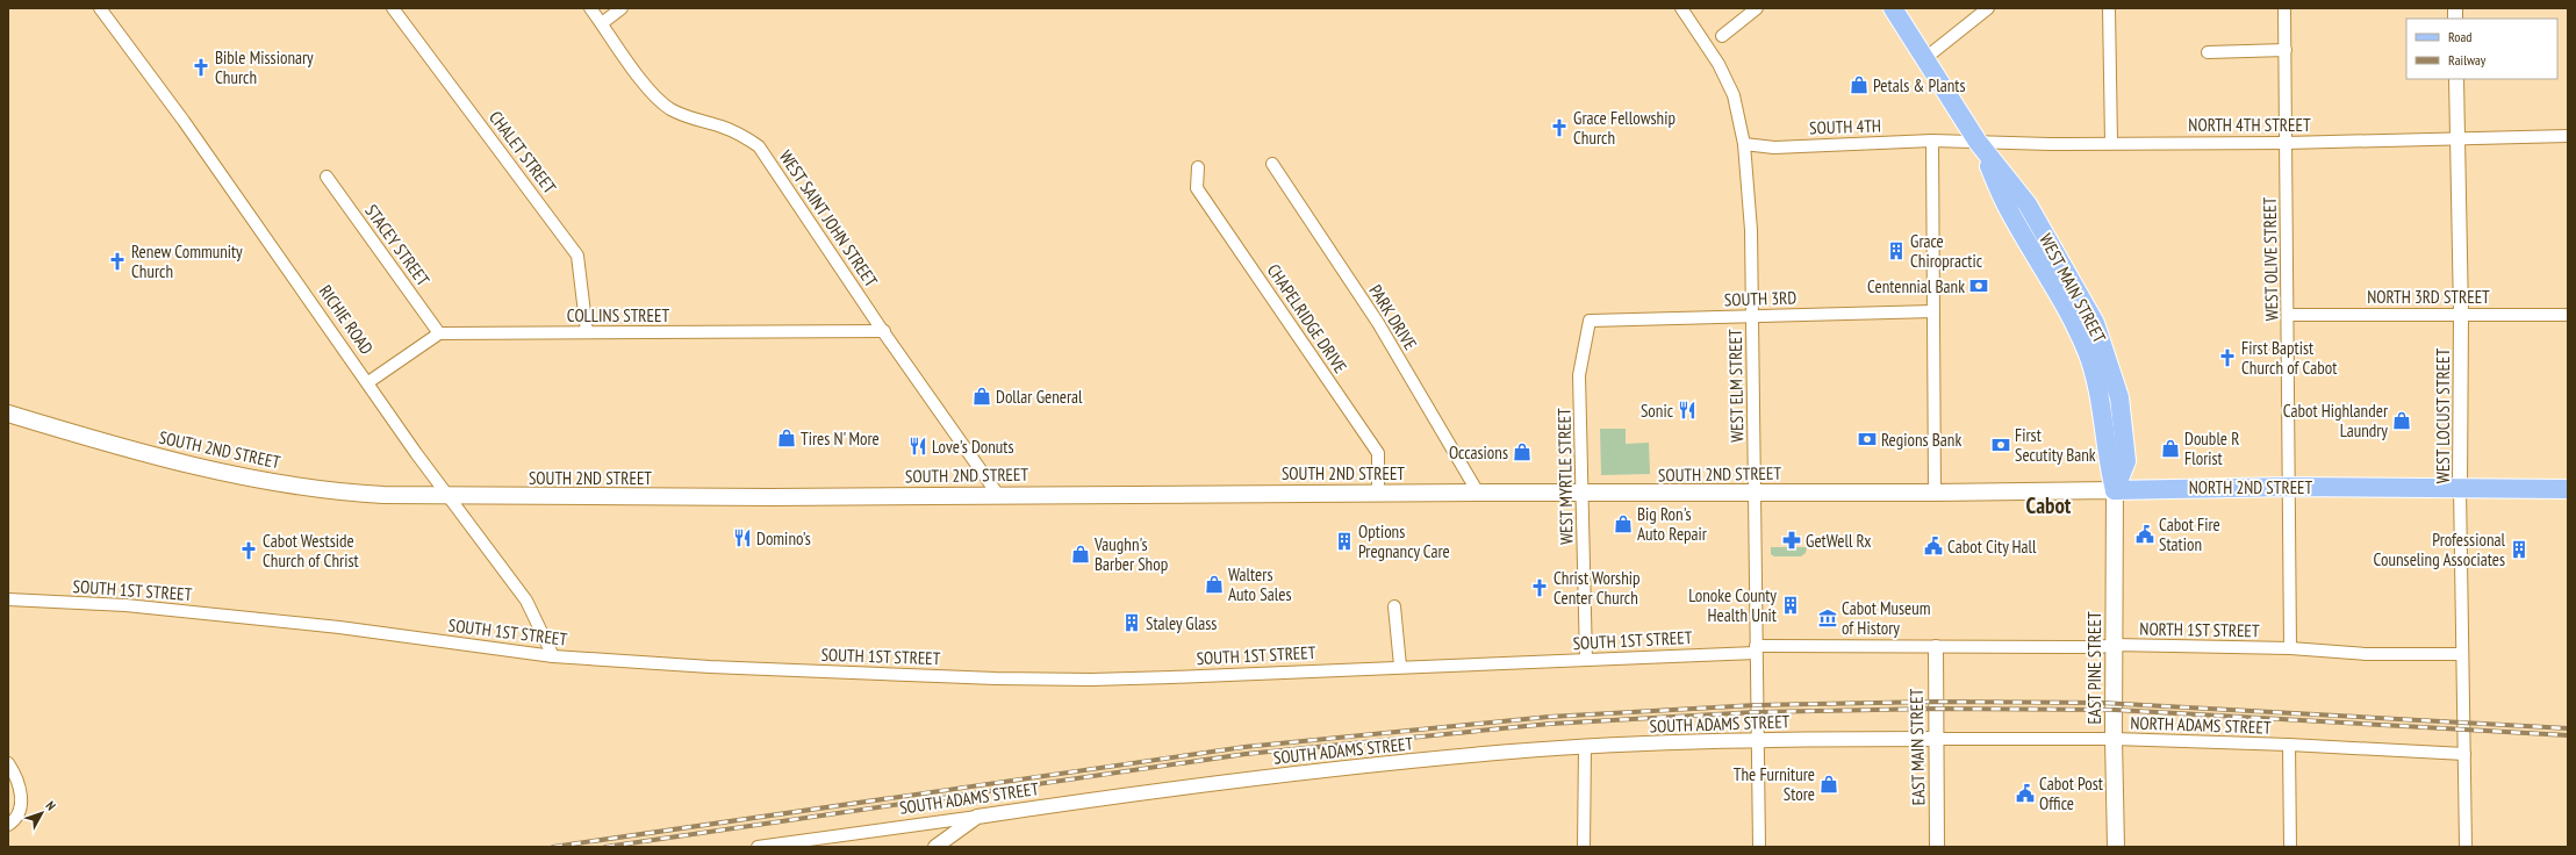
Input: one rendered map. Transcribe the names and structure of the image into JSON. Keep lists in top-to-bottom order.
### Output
{
  "streets": {
    "main road": [
      "WEST MAIN STREET",
      "SOUTH 2ND STREET",
      "NORTH 2ND STREET",
      "EAST PINE STREET"
    ],
    "street": [
      "NORTH 4TH STREET",
      "SOUTH 4TH",
      "CHALET STREET",
      "WEST SAINT JOHN STREET",
      "STACEY STREET",
      "WEST OLIVE STREET",
      "NORTH 3RD STREET",
      "SOUTH 3RD",
      "COLLINS STREET",
      "PARK DRIVE",
      "CHAPELRIDGE DRIVE",
      "RICHIE ROAD",
      "WEST ELM STREET",
      "WEST LOCUST STREET",
      "WEST MYRTLE STREET",
      "SOUTH 1ST STREET",
      "NORTH 1ST STREET",
      "SOUTH ADAMS STREET",
      "NORTH ADAMS STREET",
      "EAST MAIN STREET"
    ]
  },
  "crossings": [
    ["NORTH 4TH STREET", "SOUTH 4TH"],
    ["NORTH 4TH STREET", "WEST OLIVE STREET"],
    ["NORTH 4TH STREET", "WEST MAIN STREET"],
    ["NORTH 4TH STREET", "WEST LOCUST STREET"],
    ["SOUTH 4TH", "WEST ELM STREET"],
    ["CHALET STREET", "COLLINS STREET"],
    ["WEST SAINT JOHN STREET", "COLLINS STREET"],
    ["WEST SAINT JOHN STREET", "SOUTH 2ND STREET"],
    ["STACEY STREET", "COLLINS STREET"],
    ["WEST OLIVE STREET", "NORTH 3RD STREET"],
    ["WEST OLIVE STREET", "NORTH 2ND STREET"],
    ["WEST OLIVE STREET", "NORTH 1ST STREET"],
    ["WEST MAIN STREET", "NORTH 2ND STREET"],
    ["WEST MAIN STREET", "EAST PINE STREET"],
    ["NORTH 3RD STREET", "WEST LOCUST STREET"],
    ["SOUTH 3RD", "WEST ELM STREET"],
    ["SOUTH 3RD", "WEST MYRTLE STREET"],
    ["PARK DRIVE", "SOUTH 2ND STREET"],
    ["CHAPELRIDGE DRIVE", "SOUTH 2ND STREET"],
    ["RICHIE ROAD", "SOUTH 2ND STREET"],
    ["RICHIE ROAD", "SOUTH 1ST STREET"],
    ["WEST ELM STREET", "SOUTH 2ND STREET"],
    ["WEST ELM STREET", "SOUTH 1ST STREET"],
    ["WEST ELM STREET", "SOUTH ADAMS STREET"],
    ["WEST LOCUST STREET", "NORTH 2ND STREET"],
    ["WEST LOCUST STREET", "NORTH 1ST STREET"],
    ["WEST LOCUST STREET", "NORTH ADAMS STREET"],
    ["SOUTH 2ND STREET", "WEST MYRTLE STREET"],
    ["SOUTH 2ND STREET", "NORTH 2ND STREET"],
    ["WEST MYRTLE STREET", "SOUTH 1ST STREET"],
    ["NORTH 2ND STREET", "EAST PINE STREET"],
    ["SOUTH 1ST STREET", "NORTH 1ST STREET"],
    ["SOUTH 1ST STREET", "EAST MAIN STREET"],
    ["NORTH 1ST STREET", "EAST PINE STREET"],
    ["NORTH 1ST STREET", "EAST MAIN STREET"],
    ["EAST PINE STREET", "NORTH ADAMS STREET"],
    ["SOUTH ADAMS STREET", "NORTH ADAMS STREET"],
    ["SOUTH ADAMS STREET", "EAST MAIN STREET"],
    ["NORTH ADAMS STREET", "EAST MAIN STREET"]
  ],
  "districts": ["Cabot"],
  "places": {
    "church": [
      "Bible Missionary Church",
      "Grace Fellowship Church",
      "Renew Community Church",
      "First Baptist Church of Cabot",
      "Cabot Westside Church of Christ",
      "Christ Worship Center Church"
    ],
    "shop": [
      "Petals & Plants",
      "Dollar General",
      "Cabot Highlander Laundry",
      "Tires N' More",
      "Double R Florist",
      "Occasions",
      "Big Ron's Auto Repair",
      "Vaughn's Barber Shop",
      "Walters Auto Sales",
      "The Furniture Store"
    ],
    "building": [
      "Grace Chiropractic",
      "Options Pregnancy Care",
      "Professional Counseling Associates",
      "Lonoke County Health Unit",
      "Staley Glass"
    ],
    "bank": ["Centennial Bank", "Regions Bank", "First Secutity Bank"],
    "restaurant": ["Sonic", "Love's Donuts", "Domino's"],
    "public building": ["Cabot Fire Station", "Cabot City Hall", "Cabot Post Office"],
    "pharmacy": ["GetWell Rx"],
    "museum": ["Cabot Museum of History"]
  },
  "legend": ["Road", "Railway"],
  "north": "top right"
}
